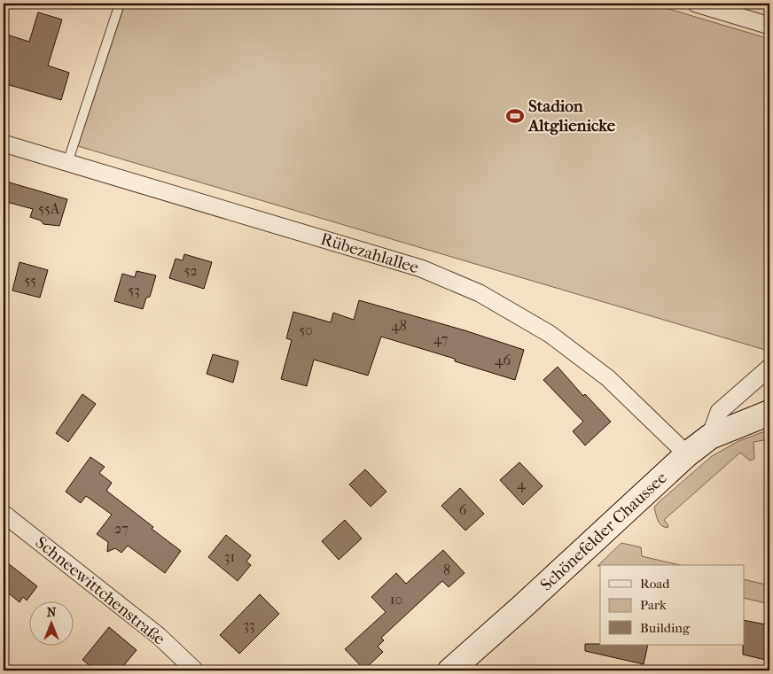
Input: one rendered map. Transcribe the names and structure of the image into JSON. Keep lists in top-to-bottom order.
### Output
{
  "streets": {
    "main road": ["Schönefelder Chaussee"],
    "street": ["Rübezahlallee", "Schneewittchenstraße"]
  },
  "crossings": [
    ["Rübezahlallee", "Schönefelder Chaussee"]
  ],
  "places": {
    "sports": ["Stadion Altglienicke"]
  },
  "house_numbers": [
    "55A",
    "52",
    "55",
    "53",
    "48",
    "50",
    "47",
    "46",
    "4",
    "6",
    "27",
    "31",
    "8",
    "10",
    "33"
  ],
  "legend": ["Road", "Park", "Building"],
  "north": "top"
}
